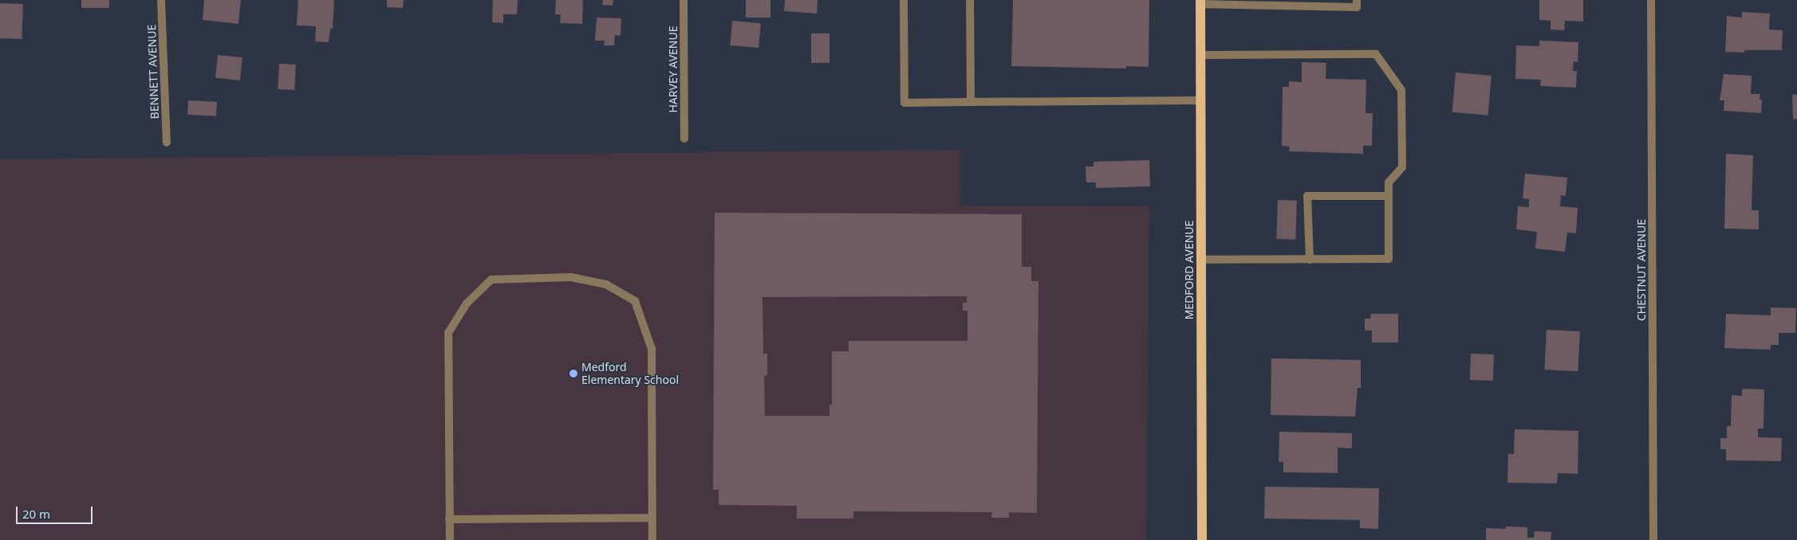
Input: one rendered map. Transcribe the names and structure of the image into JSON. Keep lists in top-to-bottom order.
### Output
{
  "streets": {
    "main road": ["MEDFORD AVENUE"],
    "street": ["HARVEY AVENUE", "BENNETT AVENUE", "CHESTNUT AVENUE"]
  },
  "places": ["Medford Elementary School"],
  "scale_bar": "20 m"
}
